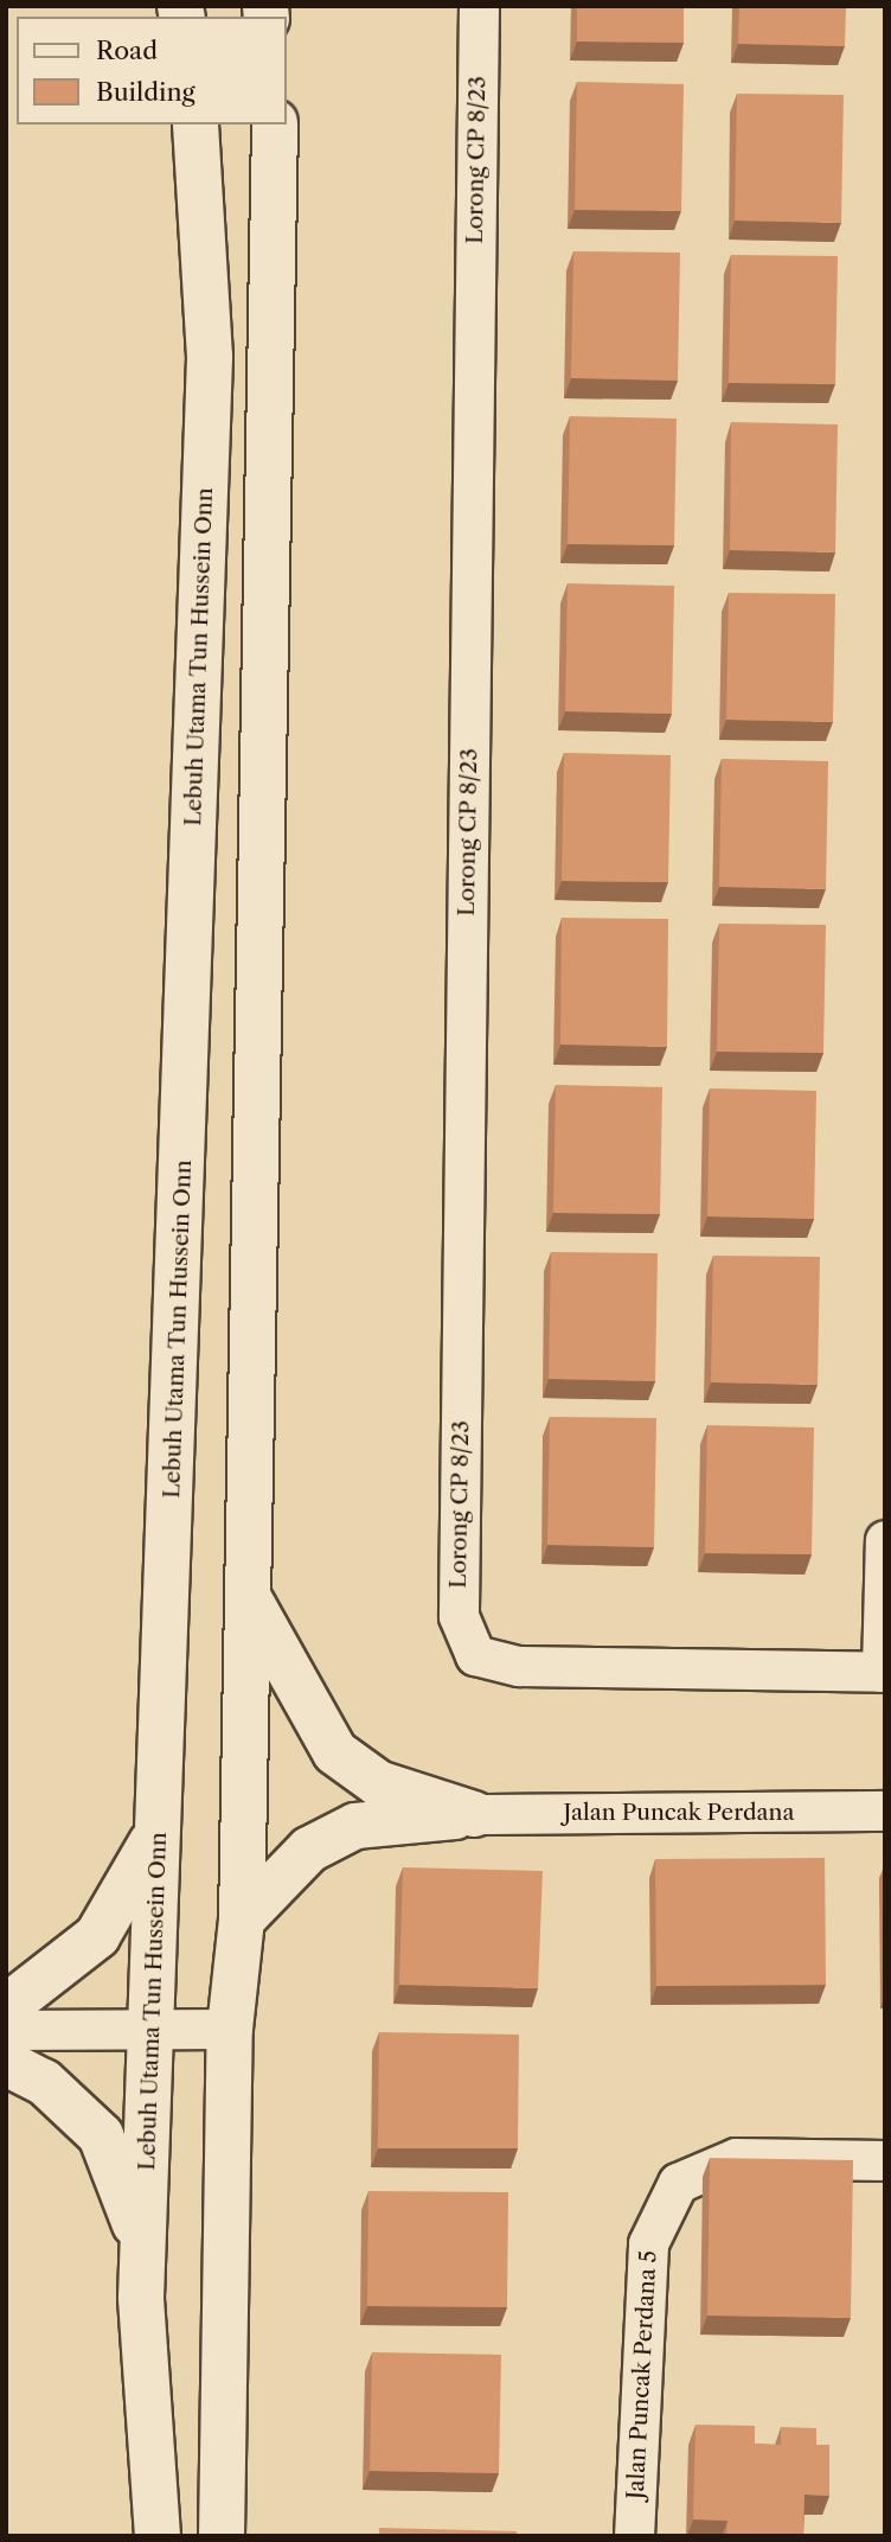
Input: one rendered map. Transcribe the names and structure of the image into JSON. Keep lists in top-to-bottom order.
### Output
{
  "streets": {
    "main road": ["Lebuh Utama Tun Hussein Onn"],
    "street": ["Lorong CP 8/23", "Jalan Puncak Perdana", "Jalan Puncak Perdana 5"]
  },
  "legend": ["Road", "Building"]
}
